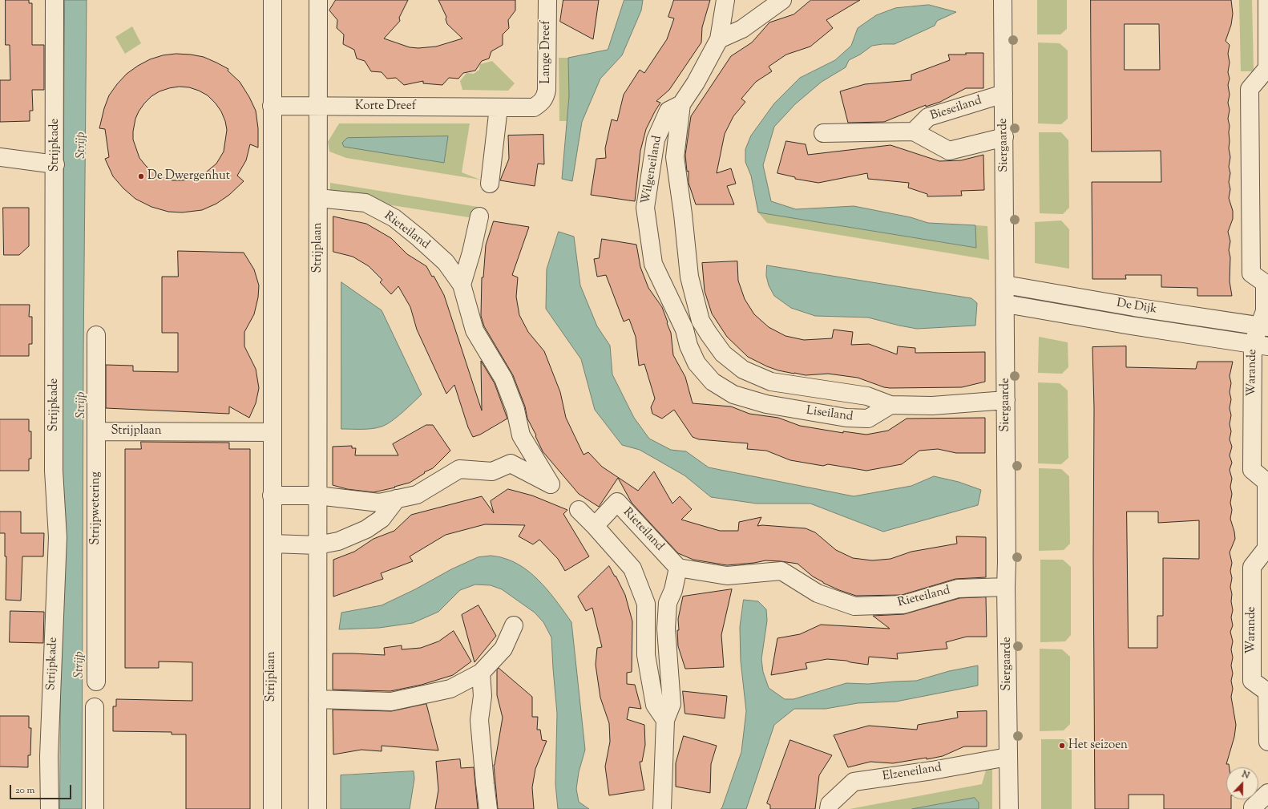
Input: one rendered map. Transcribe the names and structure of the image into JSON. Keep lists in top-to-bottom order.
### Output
{
  "streets": {
    "street": [
      "Lange Dreef",
      "Korte Dreef",
      "Bieseiland",
      "Strijpkade",
      "Siergaarde",
      "Wilgeneiland",
      "Rieteiland",
      "Strijplaan",
      "De Dijk",
      "Warande",
      "Liseiland",
      "Strijpwetering",
      "Elzeneiland"
    ]
  },
  "crossings": [
    ["Lange Dreef", "Korte Dreef"],
    ["Korte Dreef", "Strijplaan"],
    ["Bieseiland", "Siergaarde"],
    ["Siergaarde", "Rieteiland"],
    ["Siergaarde", "De Dijk"],
    ["Siergaarde", "Liseiland"],
    ["Siergaarde", "Elzeneiland"],
    ["Wilgeneiland", "Liseiland"],
    ["Rieteiland", "Strijplaan"],
    ["Strijplaan", "Strijpwetering"],
    ["De Dijk", "Warande"]
  ],
  "water": ["Strijp"],
  "places": ["De Dwergenhut", "Het seizoen"],
  "scale_bar": "20 m",
  "north": "top"
}
